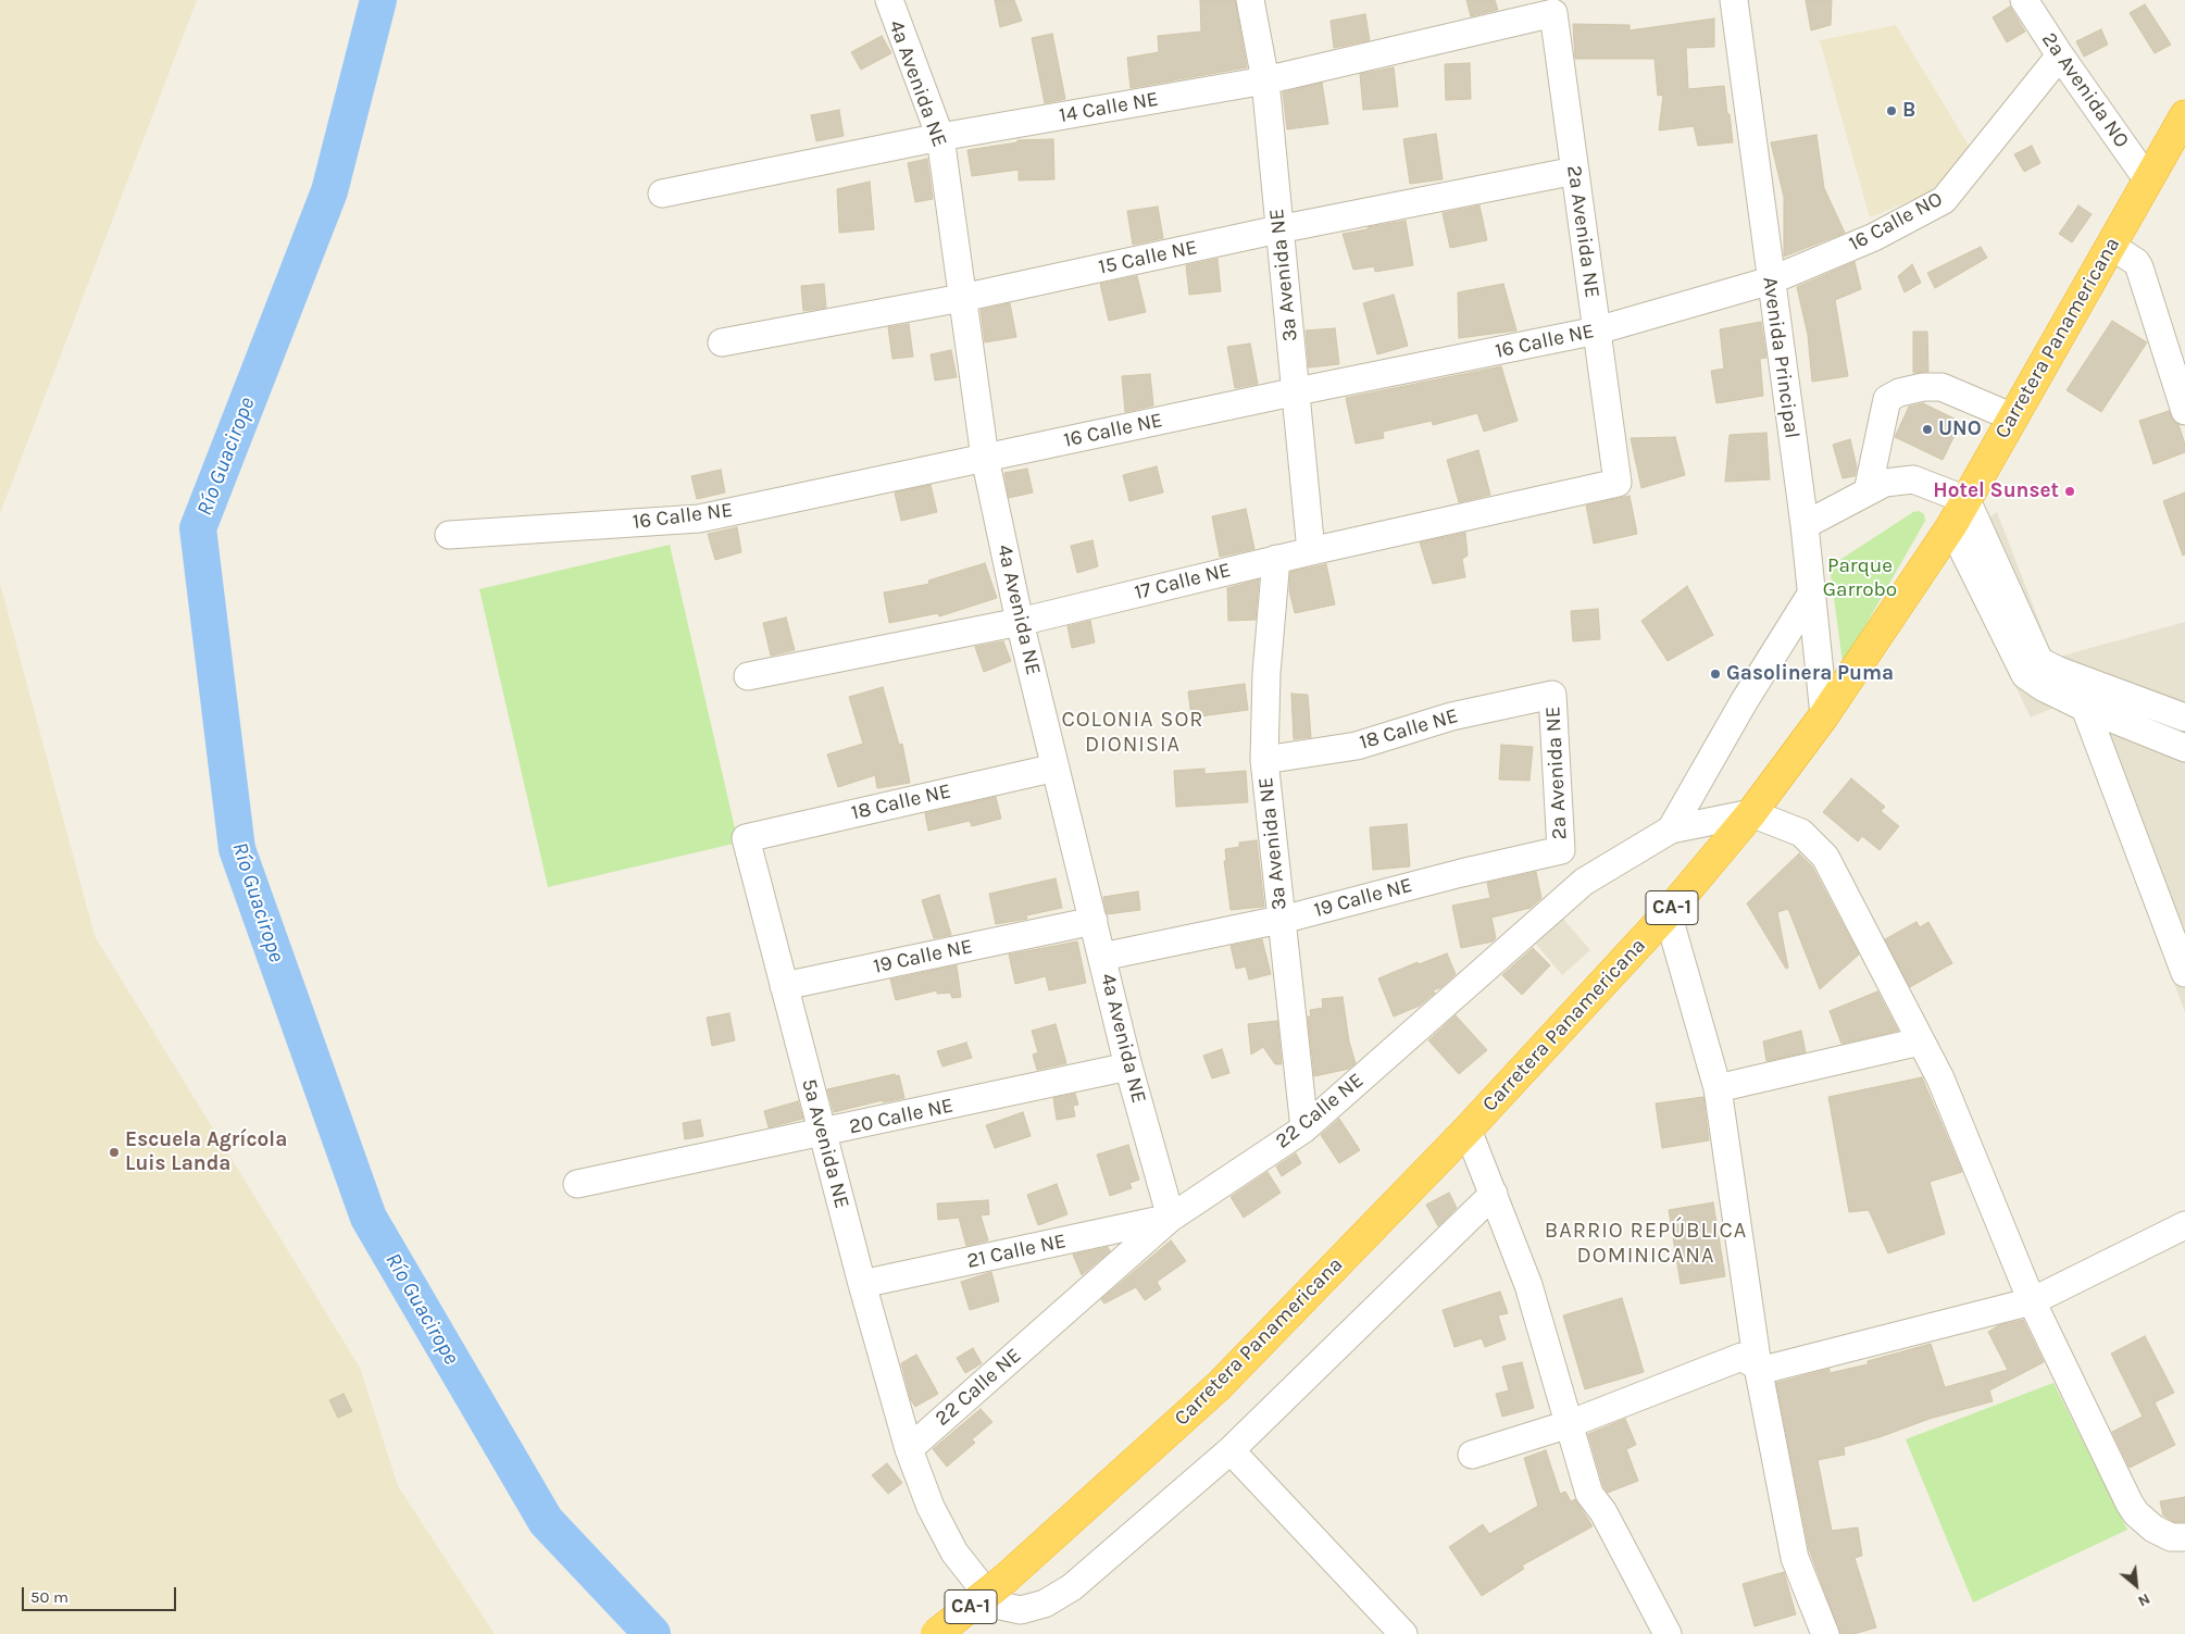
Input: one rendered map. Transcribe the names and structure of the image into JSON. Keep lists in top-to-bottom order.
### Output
{
  "streets": {
    "highway": ["Carretera Panamericana", "CA-1"],
    "street": [
      "4a Avenida NE",
      "2a Avenida NO",
      "14 Calle NE",
      "16 Calle NO",
      "2a Avenida NE",
      "15 Calle NE",
      "3a Avenida NE",
      "16 Calle NE",
      "Avenida Principal",
      "17 Calle NE",
      "18 Calle NE",
      "19 Calle NE",
      "22 Calle NE",
      "20 Calle NE",
      "5a Avenida NE",
      "21 Calle NE"
    ]
  },
  "crossings": [
    ["4a Avenida NE", "14 Calle NE"],
    ["4a Avenida NE", "15 Calle NE"],
    ["4a Avenida NE", "16 Calle NE"],
    ["4a Avenida NE", "17 Calle NE"],
    ["4a Avenida NE", "18 Calle NE"],
    ["4a Avenida NE", "19 Calle NE"],
    ["4a Avenida NE", "22 Calle NE"],
    ["4a Avenida NE", "20 Calle NE"],
    ["4a Avenida NE", "21 Calle NE"],
    ["2a Avenida NO", "16 Calle NO"],
    ["2a Avenida NO", "Carretera Panamericana"],
    ["14 Calle NE", "2a Avenida NE"],
    ["14 Calle NE", "3a Avenida NE"],
    ["16 Calle NO", "16 Calle NE"],
    ["16 Calle NO", "Avenida Principal"],
    ["2a Avenida NE", "15 Calle NE"],
    ["2a Avenida NE", "16 Calle NE"],
    ["2a Avenida NE", "17 Calle NE"],
    ["2a Avenida NE", "18 Calle NE"],
    ["2a Avenida NE", "19 Calle NE"],
    ["15 Calle NE", "3a Avenida NE"],
    ["3a Avenida NE", "16 Calle NE"],
    ["3a Avenida NE", "17 Calle NE"],
    ["3a Avenida NE", "18 Calle NE"],
    ["3a Avenida NE", "19 Calle NE"],
    ["3a Avenida NE", "22 Calle NE"],
    ["Carretera Panamericana", "Avenida Principal"],
    ["Carretera Panamericana", "22 Calle NE"],
    ["16 Calle NE", "Avenida Principal"],
    ["18 Calle NE", "5a Avenida NE"],
    ["19 Calle NE", "5a Avenida NE"],
    ["22 Calle NE", "5a Avenida NE"],
    ["22 Calle NE", "21 Calle NE"],
    ["20 Calle NE", "5a Avenida NE"],
    ["5a Avenida NE", "21 Calle NE"]
  ],
  "districts": ["COLONIA SOR DIONISIA", "BARRIO REPÚBLICA DOMINICANA"],
  "water": ["Río Guacirope"],
  "parks": ["Parque Garrobo"],
  "places": [
    "B",
    "UNO",
    "Hotel Sunset",
    "Gasolinera Puma",
    "Escuela Agrícola Luis Landa"
  ],
  "scale_bar": "50 m",
  "north": "bottom right"
}
